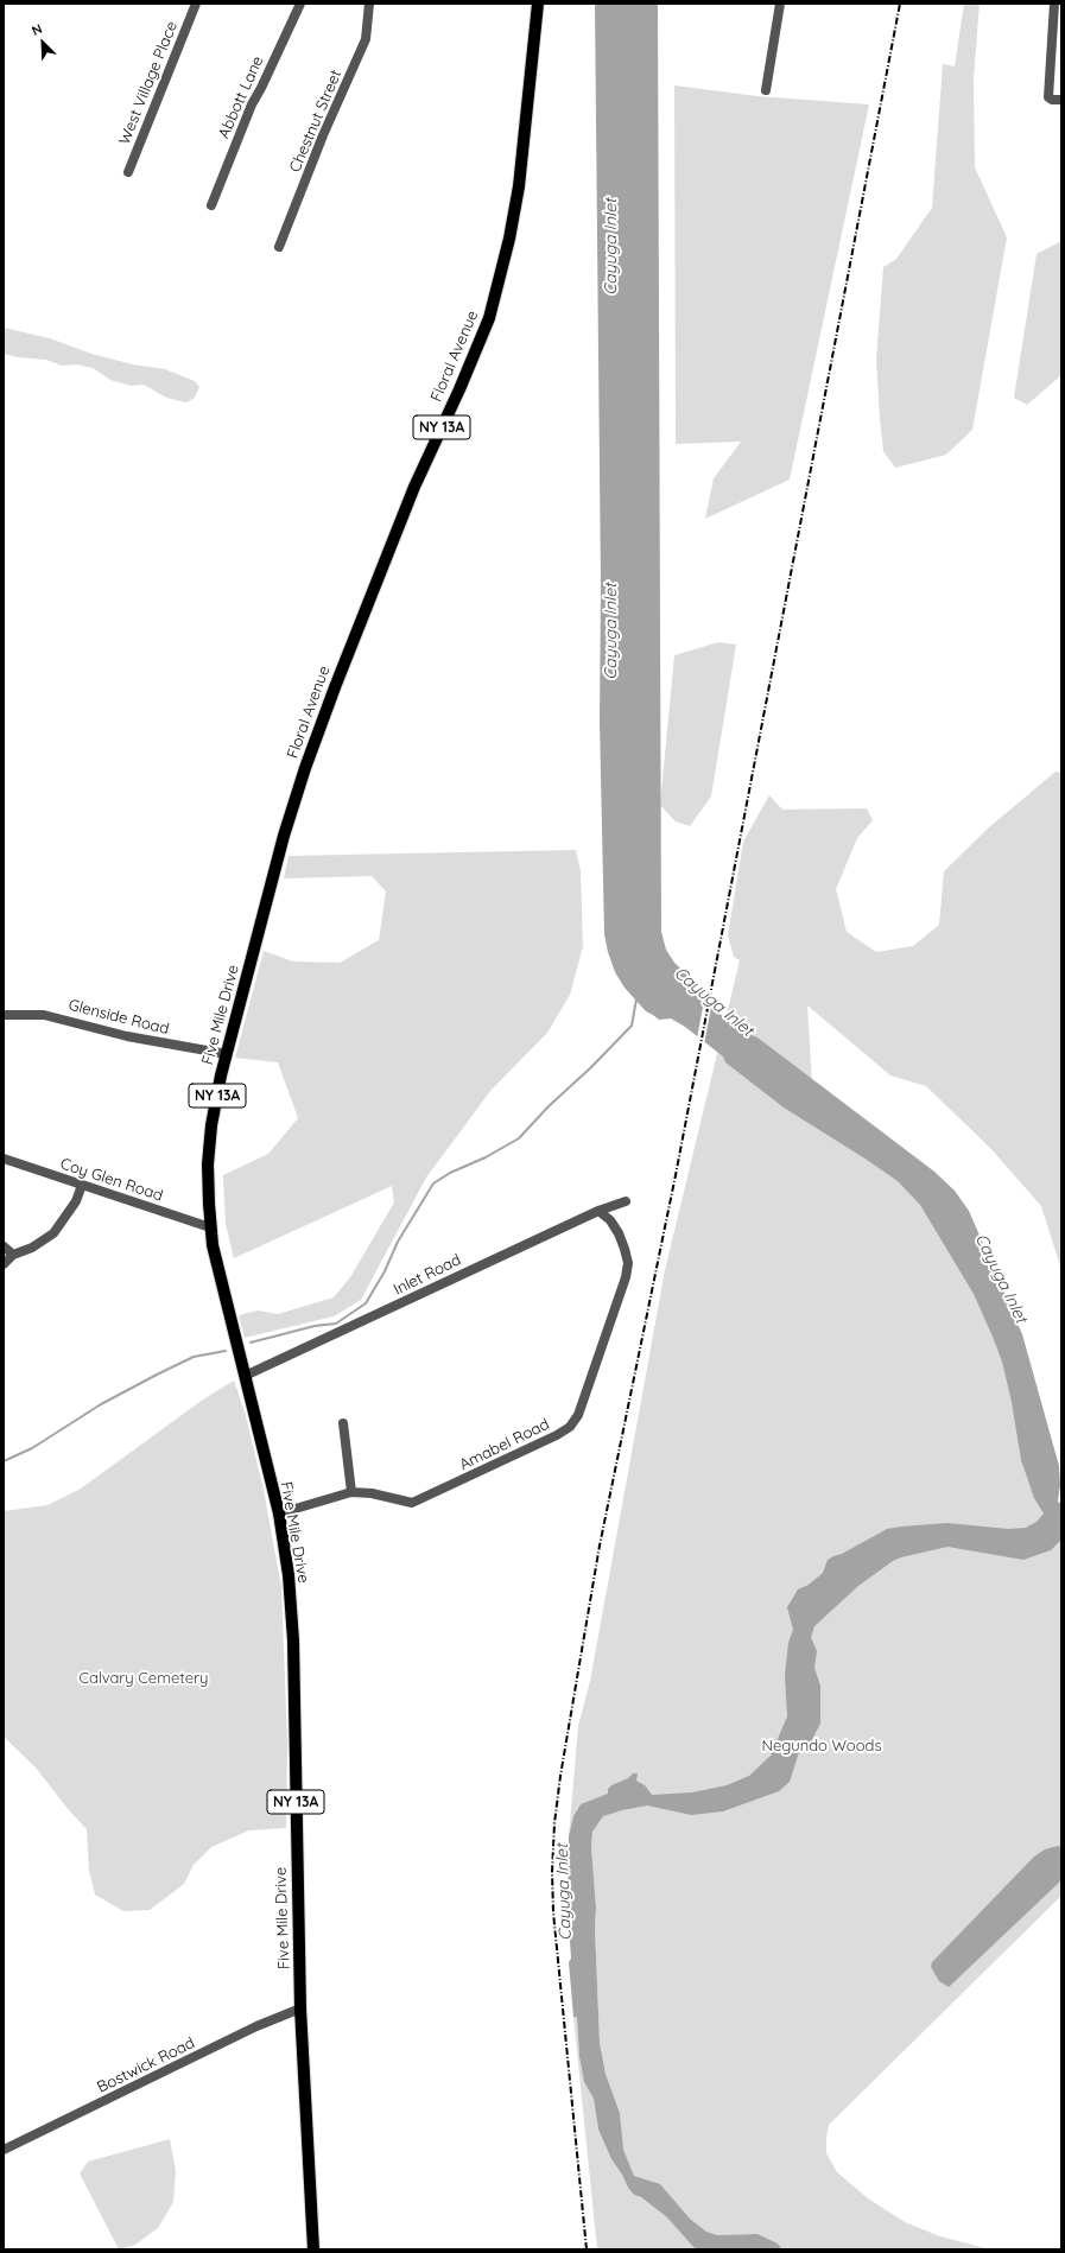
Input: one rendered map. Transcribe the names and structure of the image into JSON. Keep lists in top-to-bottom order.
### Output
{
  "streets": {
    "main road": ["Floral Avenue", "NY 13A", "Five Mile Drive"],
    "street": [
      "West Village Place",
      "Abbott Lane",
      "Chestnut Street",
      "Glenside Road",
      "Coy Glen Road",
      "Inlet Road",
      "Amabel Road",
      "Bostwick Road"
    ]
  },
  "crossings": [
    ["Floral Avenue", "Five Mile Drive"],
    ["Five Mile Drive", "Glenside Road"],
    ["Five Mile Drive", "Coy Glen Road"],
    ["Five Mile Drive", "Inlet Road"],
    ["Five Mile Drive", "Amabel Road"],
    ["Five Mile Drive", "Bostwick Road"],
    ["Inlet Road", "Amabel Road"]
  ],
  "water": ["Cayuga Inlet"],
  "parks": ["Calvary Cemetery", "Negundo Woods"],
  "north": "top left"
}
